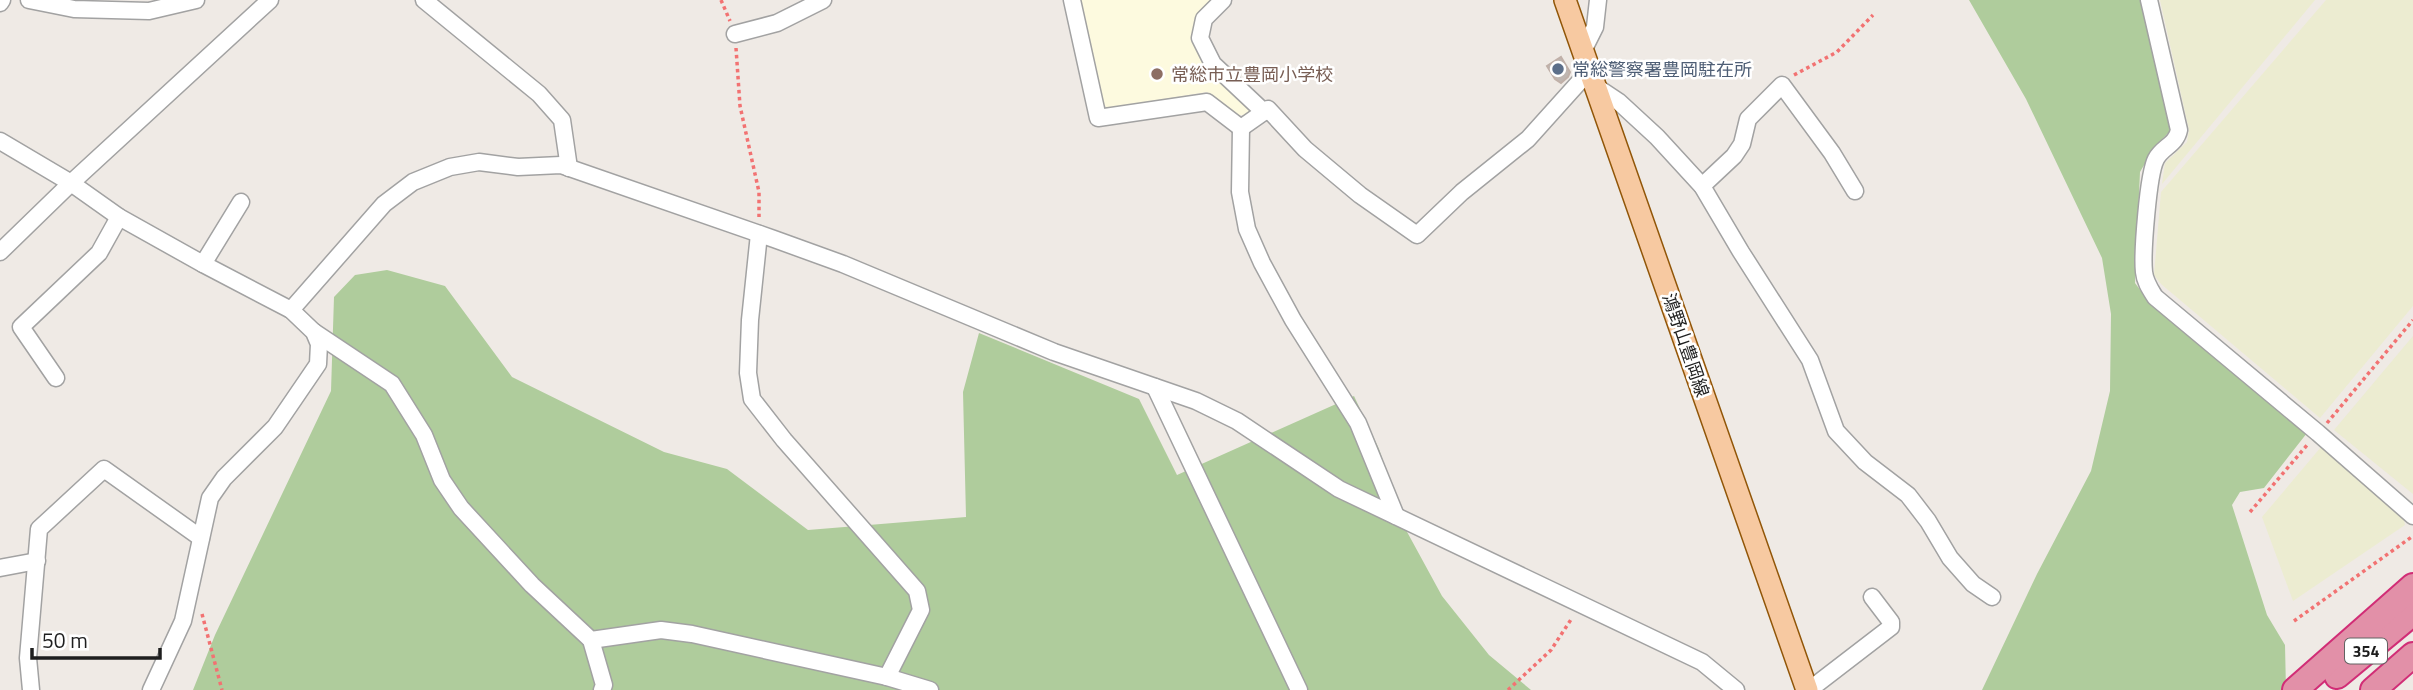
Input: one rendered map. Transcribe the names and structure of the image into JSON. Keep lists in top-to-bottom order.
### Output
{
  "streets": {
    "highway": ["354"],
    "main road": ["鴻野山豊岡線"]
  },
  "places": ["常総警察署豊岡駐在所", "常総市立豊岡小学校"],
  "scale_bar": "50 m"
}
